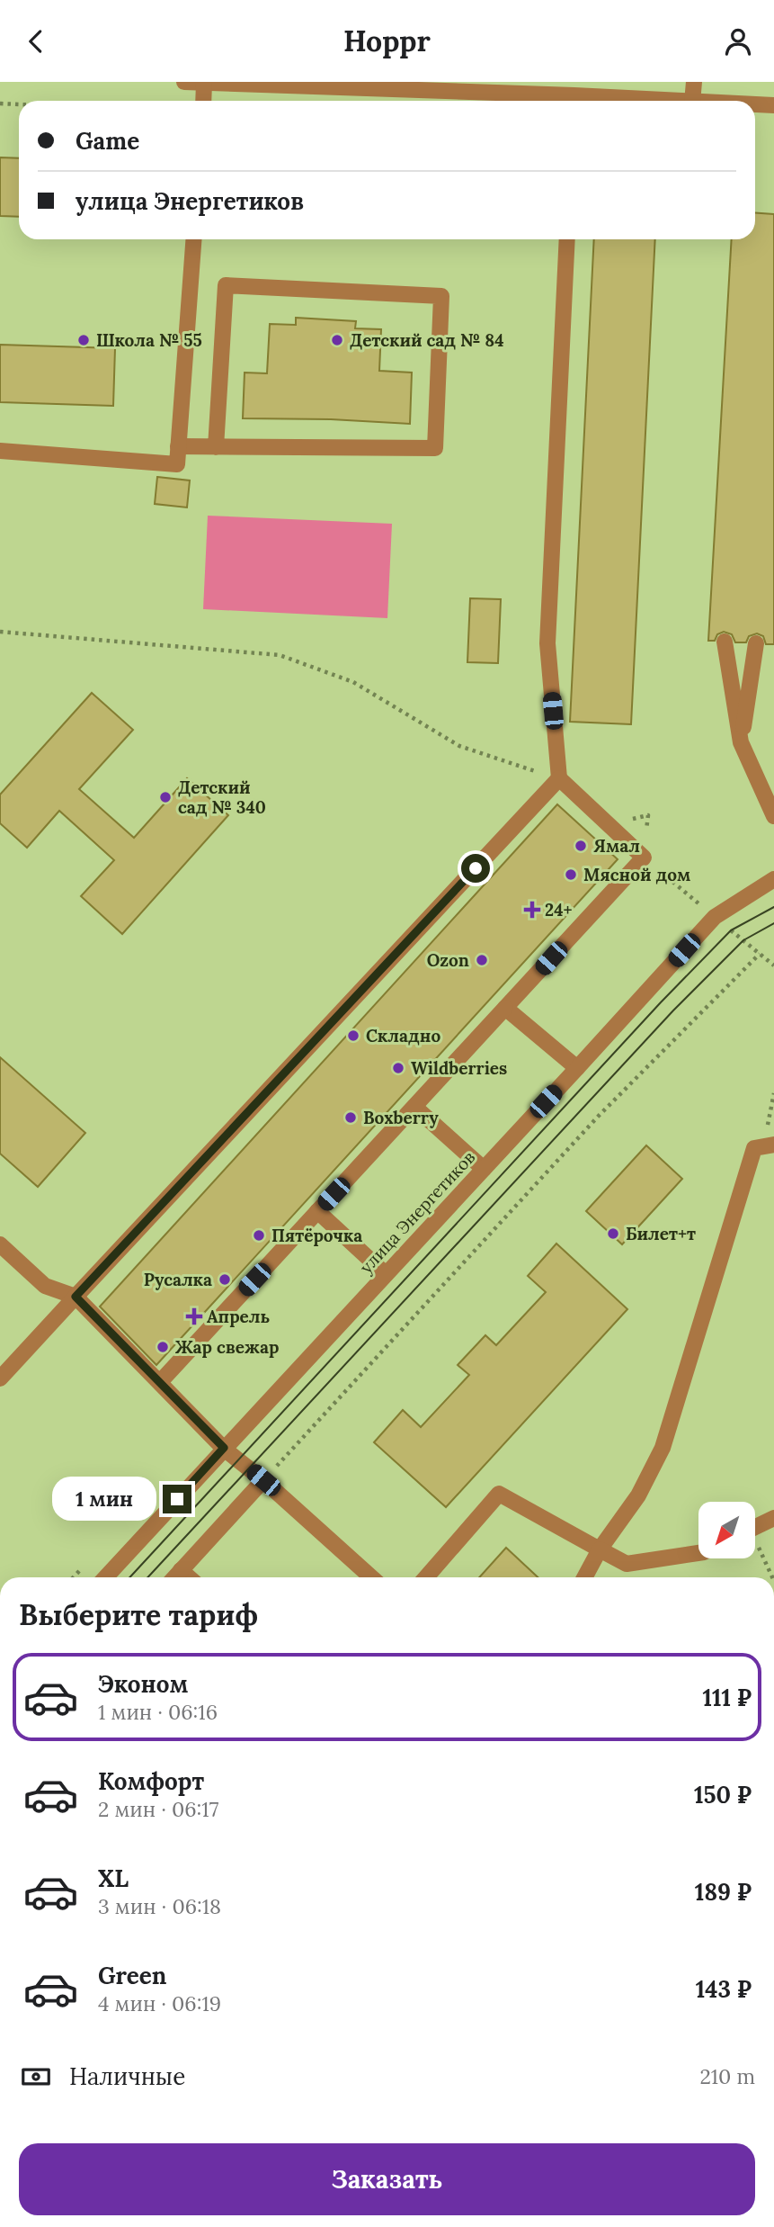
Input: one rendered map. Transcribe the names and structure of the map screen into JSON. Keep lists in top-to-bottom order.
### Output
{
  "streets": {
    "street": ["улица Энергетиков"]
  },
  "places": {
    "other": [
      "Школа № 55",
      "Детский сад № 84",
      "Детский сад № 340",
      "Ямал",
      "Мясной дом",
      "Ozon",
      "Складно",
      "Wildberries",
      "Boxberry",
      "Билет+т",
      "Пятёрочка",
      "Русалка",
      "Жар свежар"
    ],
    "health": ["24+", "Апрель"]
  },
  "north": "bottom left",
  "page": {
    "header": "Hoppr",
    "banner": ["Game", "улица Энергетиков"],
    "bubble": "1 мин",
    "heading": "Выберите тариф",
    "list": [
      {
        "name": "Эконом",
        "note": "1 мин · 06:16",
        "value": "111 ₽"
      },
      {
        "name": "Комфорт",
        "note": "2 мин · 06:17",
        "value": "150 ₽"
      },
      {
        "name": "XL",
        "note": "3 мин · 06:18",
        "value": "189 ₽"
      },
      {
        "name": "Green",
        "note": "4 мин · 06:19",
        "value": "143 ₽"
      }
    ],
    "pay": ["Наличные", "210 m"],
    "buttons": "Заказать"
  }
}
